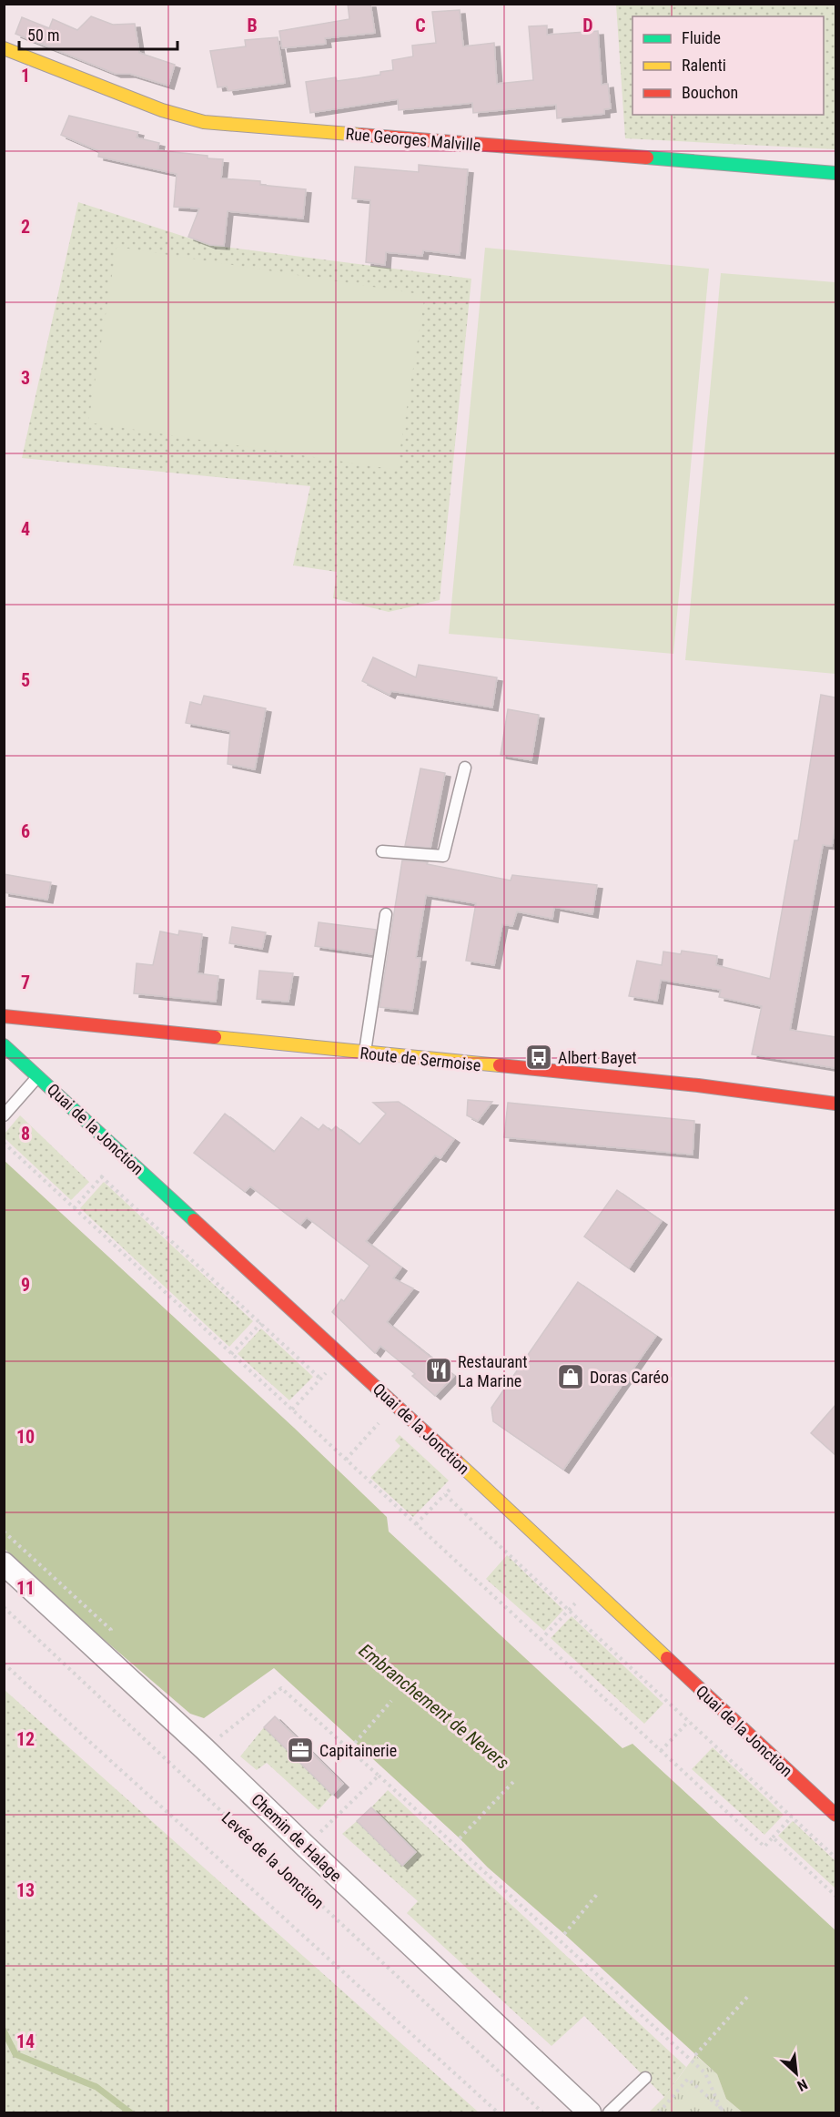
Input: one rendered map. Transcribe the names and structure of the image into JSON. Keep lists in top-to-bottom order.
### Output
{
  "streets": {
    "street": [
      "Rue Georges Malville",
      "Route de Sermoise",
      "Quai de la Jonction",
      "Chemin de Halage"
    ],
    "path": ["Levée de la Jonction"]
  },
  "water": ["Embranchement de Nevers"],
  "places": {
    "bus stop": ["Albert Bayet"],
    "restaurant": ["Restaurant La Marine"],
    "shop": ["Doras Caréo"],
    "office": ["Capitainerie"]
  },
  "legend": ["Fluide", "Ralenti", "Bouchon"],
  "scale_bar": "50 m",
  "north": "bottom right",
  "grid": {
    "columns": ["B", "C", "D"],
    "rows": [
      "1",
      "2",
      "3",
      "4",
      "5",
      "6",
      "7",
      "8",
      "9",
      "10",
      "11",
      "12",
      "13",
      "14"
    ]
  }
}
